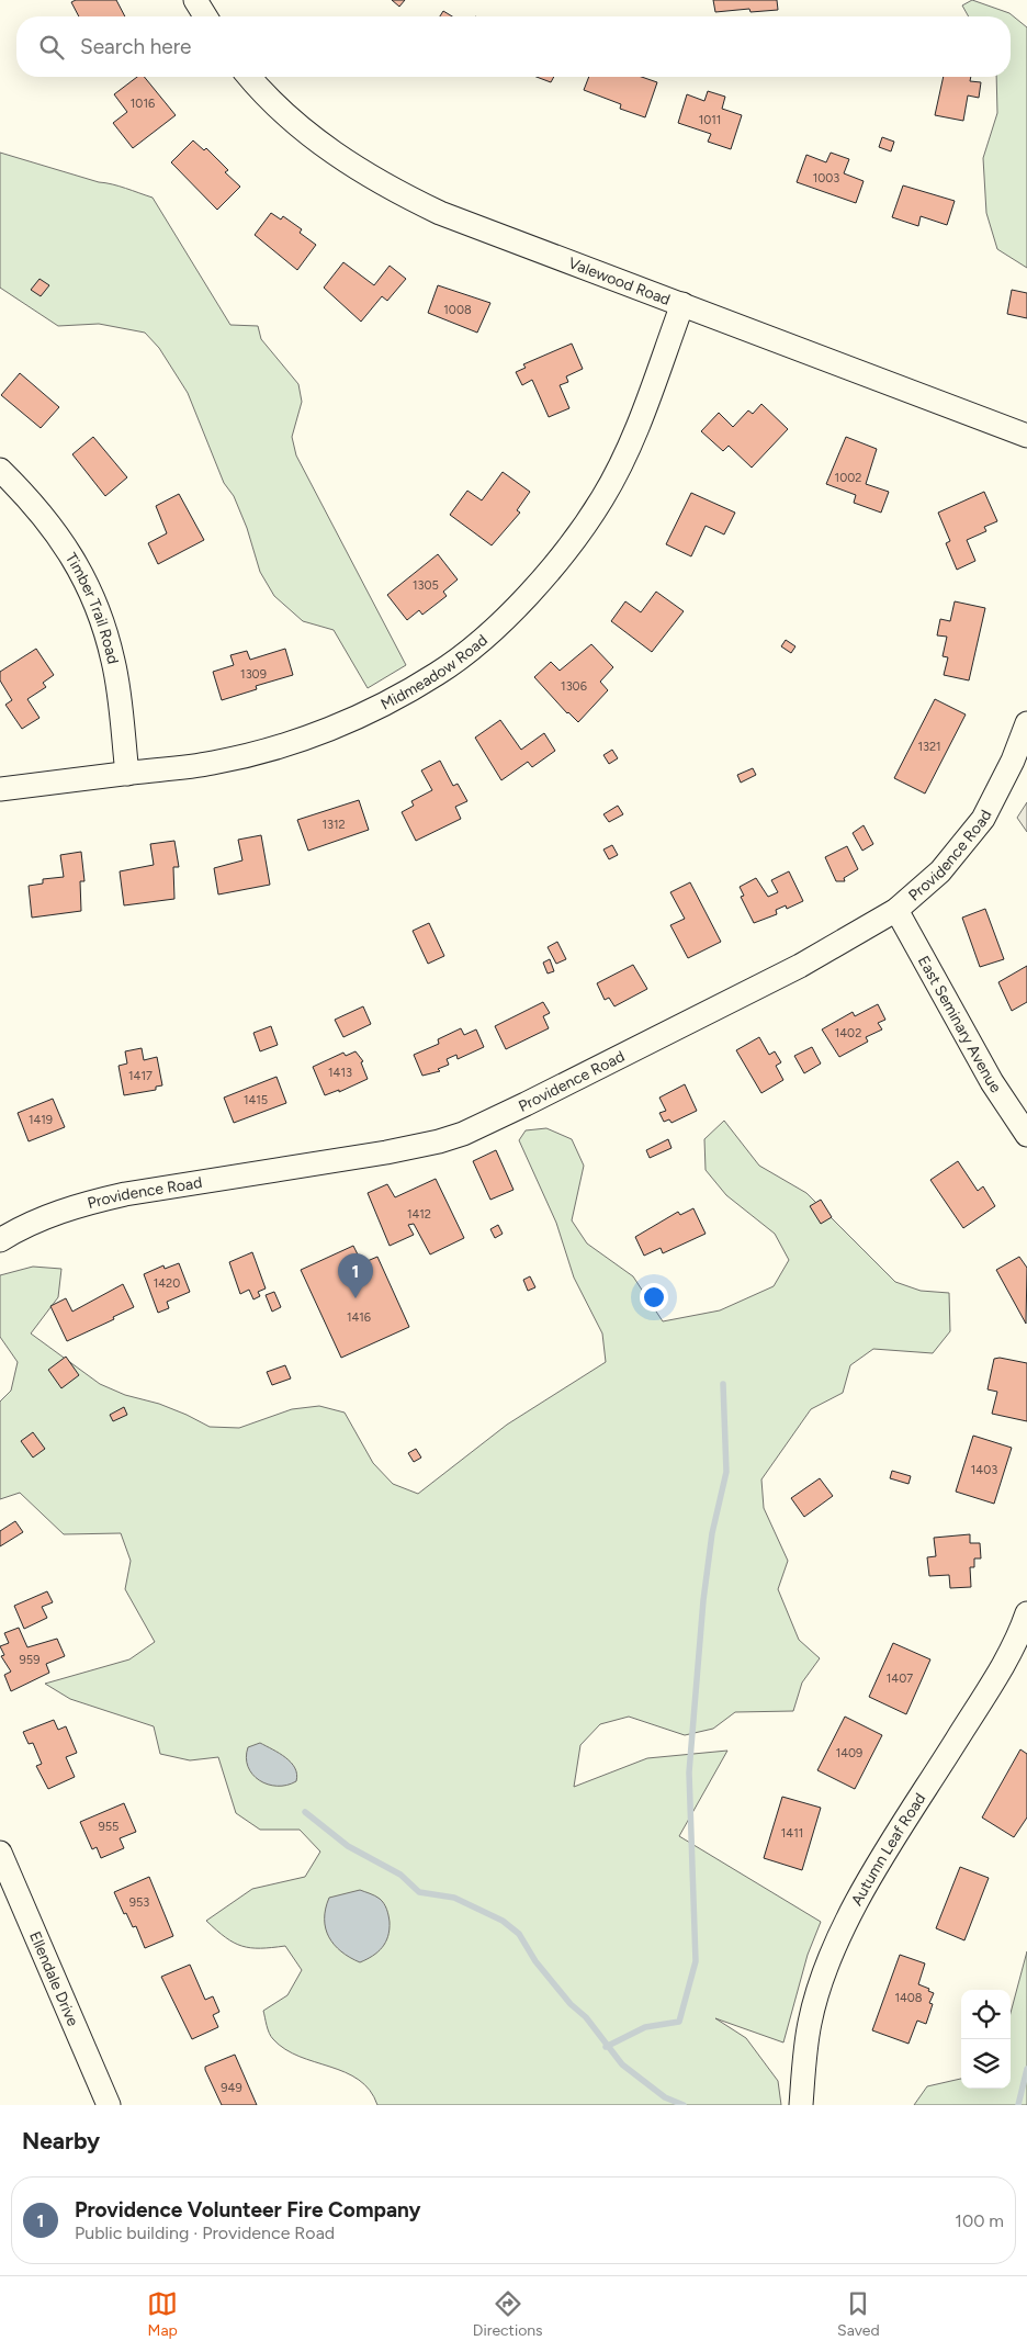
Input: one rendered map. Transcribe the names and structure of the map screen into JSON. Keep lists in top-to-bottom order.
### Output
{
  "streets": {
    "street": [
      "Valewood Road",
      "Timber Trail Road",
      "Midmeadow Road",
      "Providence Road",
      "East Seminary Avenue",
      "Autumn Leaf Road",
      "Ellendale Drive"
    ]
  },
  "crossings": [
    ["Valewood Road", "Midmeadow Road"],
    ["Timber Trail Road", "Midmeadow Road"],
    ["Providence Road", "East Seminary Avenue"]
  ],
  "house_numbers": [
    "1016",
    "1011",
    "1003",
    "1008",
    "1002",
    "1305",
    "1309",
    "1306",
    "1321",
    "1312",
    "1402",
    "1413",
    "1417",
    "1415",
    "1419",
    "1412",
    "1420",
    "1416",
    "1403",
    "959",
    "1407",
    "1409",
    "955",
    "1411",
    "953",
    "1408",
    "949"
  ],
  "page": {
    "search": "Search here",
    "pins": "1",
    "heading": "Nearby",
    "list": [
      {
        "mark": "1",
        "name": "Providence Volunteer Fire Company",
        "note": "Public building · Providence Road",
        "value": "100 m"
      }
    ],
    "nav": ["Map", "Directions", "Saved"]
  }
}
